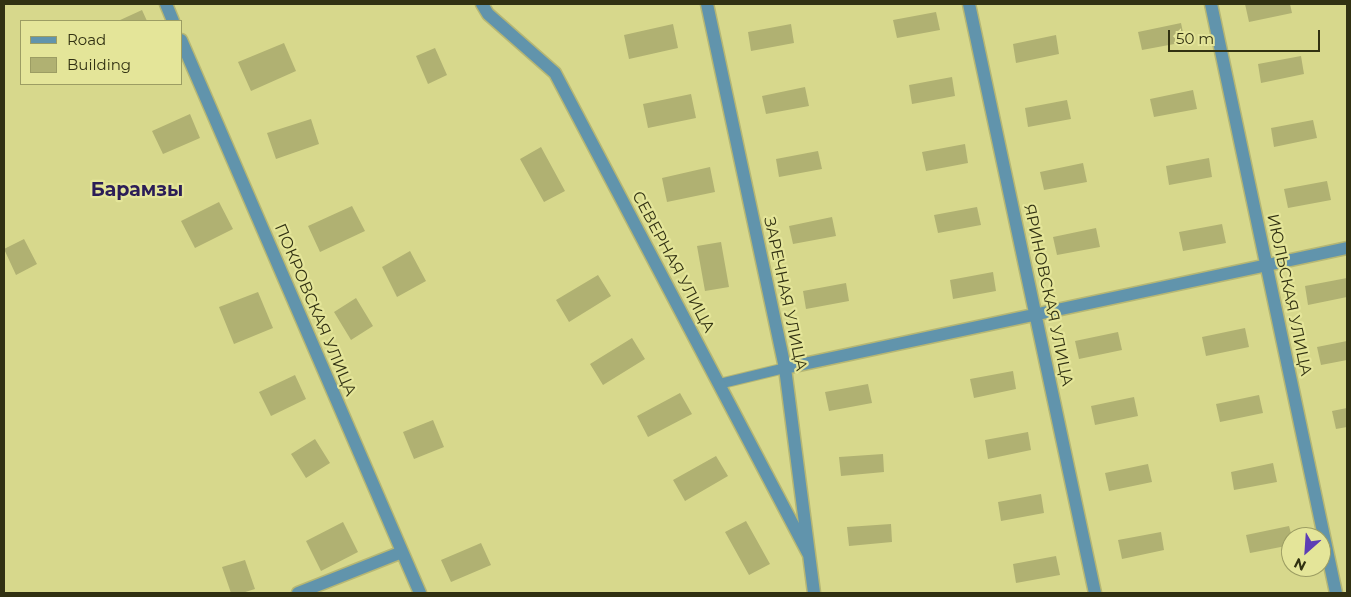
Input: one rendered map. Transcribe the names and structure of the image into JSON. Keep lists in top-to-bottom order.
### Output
{
  "streets": {
    "street": [
      "СЕВЕРНАЯ УЛИЦА",
      "ЗАРЕЧНАЯ УЛИЦА",
      "ЯРИНОВСКАЯ УЛИЦА",
      "ИЮЛЬСКАЯ УЛИЦА",
      "ПОКРОВСКАЯ УЛИЦА"
    ]
  },
  "crossings": [
    ["СЕВЕРНАЯ УЛИЦА", "ЗАРЕЧНАЯ УЛИЦА"]
  ],
  "districts": ["Барамзы"],
  "legend": ["Road", "Building"],
  "scale_bar": "50 m",
  "north": "bottom left"
}
